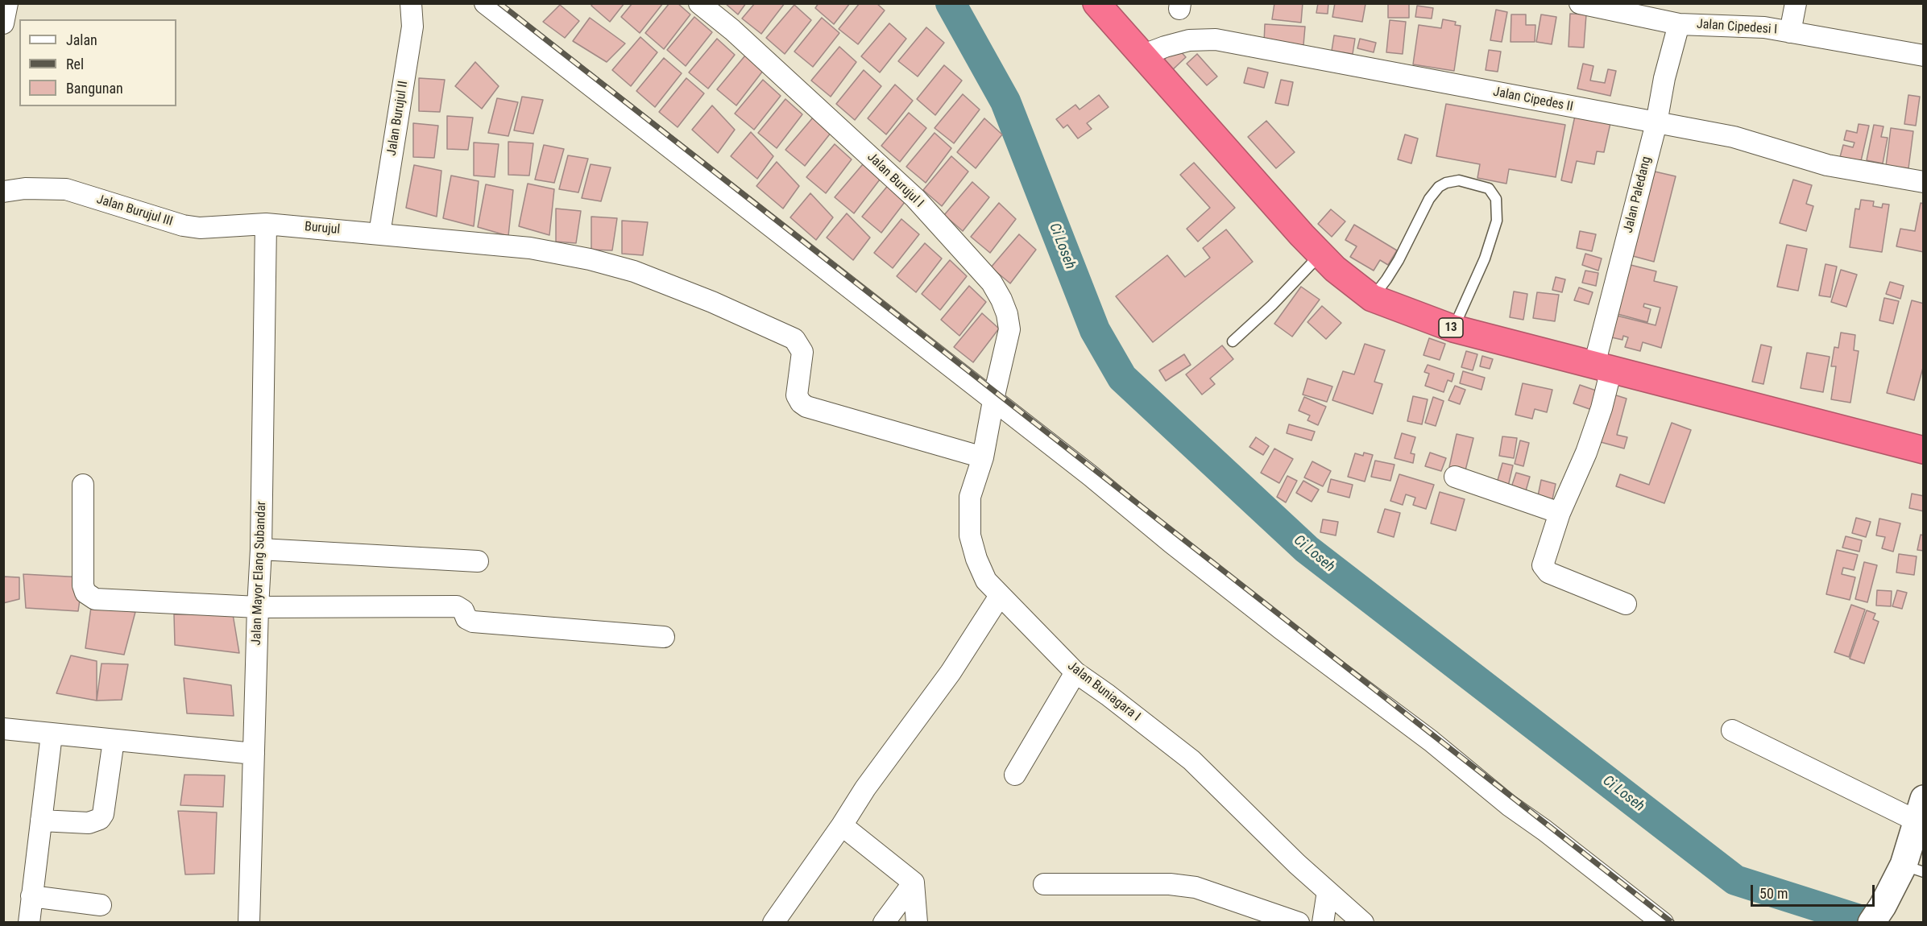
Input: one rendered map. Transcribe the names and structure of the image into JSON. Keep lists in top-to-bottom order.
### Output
{
  "streets": {
    "highway": ["13"],
    "street": [
      "Jalan Cipedesi I",
      "Jalan Cipedes II",
      "Jalan Burujul II",
      "Jalan Burujul I",
      "Jalan Paledang",
      "Jalan Burujul III",
      "Burujul",
      "Jalan Mayor Elang Subandar",
      "Jalan Buniagara I"
    ]
  },
  "crossings": [
    ["Jalan Cipedesi I", "Jalan Paledang"],
    ["Jalan Cipedes II", "Jalan Paledang"],
    ["Jalan Cipedes II", "13"],
    ["Jalan Burujul II", "Burujul"],
    ["Jalan Burujul I", "Jalan Buniagara I"],
    ["Jalan Paledang", "13"],
    ["Jalan Burujul III", "Burujul"],
    ["Jalan Burujul III", "Jalan Mayor Elang Subandar"],
    ["Burujul", "Jalan Mayor Elang Subandar"],
    ["Burujul", "Jalan Buniagara I"]
  ],
  "water": ["Ci Loseh"],
  "legend": ["Jalan", "Rel", "Bangunan"],
  "scale_bar": "50 m"
}
